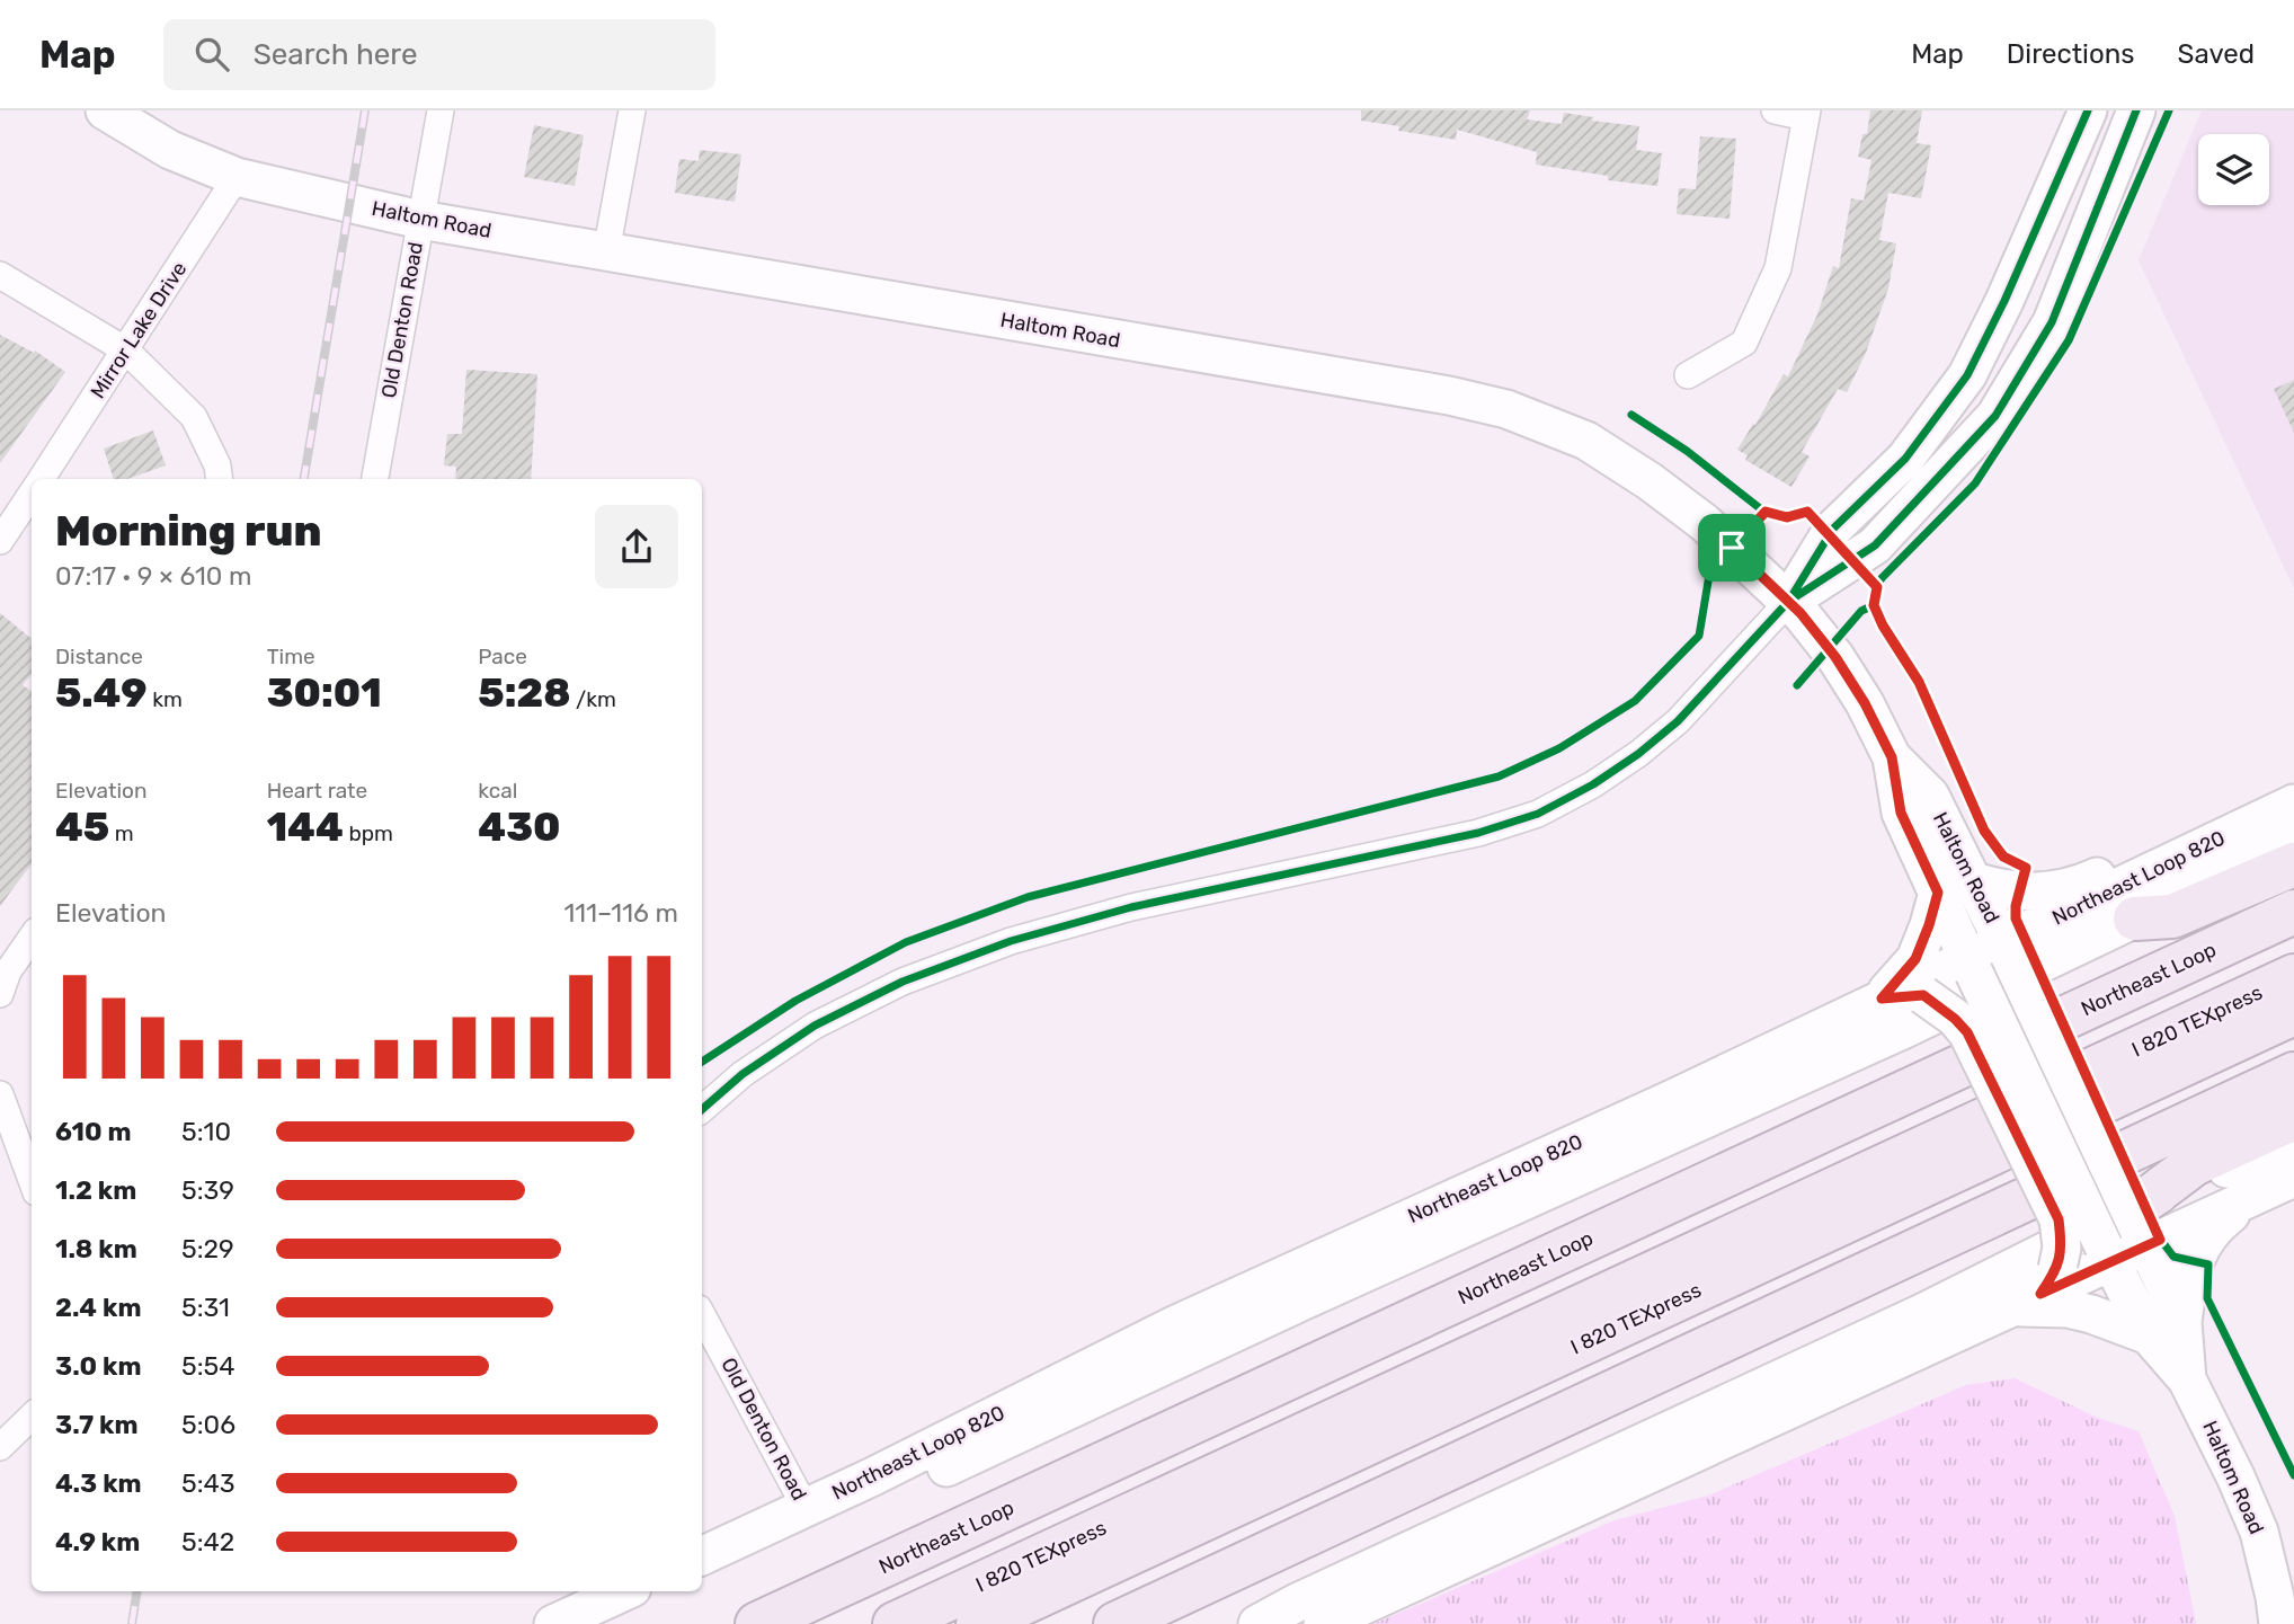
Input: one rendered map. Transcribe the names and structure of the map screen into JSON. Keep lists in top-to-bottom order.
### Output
{
  "streets": {
    "highway": ["Northeast Loop", "I 820 TEXpress"],
    "main road": ["Haltom Road", "Northeast Loop 820"],
    "street": ["Old Denton Road", "Mirror Lake Drive"]
  },
  "crossings": [
    ["Haltom Road", "Old Denton Road"],
    ["Haltom Road", "Mirror Lake Drive"],
    ["Haltom Road", "Northeast Loop 820"],
    ["Old Denton Road", "Northeast Loop 820"]
  ],
  "page": {
    "header": "Map",
    "search": "Search here",
    "nav": ["Map", "Directions", "Saved"],
    "heading": ["Morning run", "07:17 · 9 × 610 m"],
    "stats": [
      ["Distance", "5.49 km"],
      ["Time", "30:01"],
      ["Pace", "5:28 /km"],
      ["Elevation", "45 m"],
      ["Heart rate", "144 bpm"],
      ["kcal", "430"]
    ],
    "chart": ["Elevation", "111–116 m"],
    "list": [
      {
        "name": "610 m",
        "note": "5:10"
      },
      {
        "name": "1.2 km",
        "note": "5:39"
      },
      {
        "name": "1.8 km",
        "note": "5:29"
      },
      {
        "name": "2.4 km",
        "note": "5:31"
      },
      {
        "name": "3.0 km",
        "note": "5:54"
      },
      {
        "name": "3.7 km",
        "note": "5:06"
      },
      {
        "name": "4.3 km",
        "note": "5:43"
      },
      {
        "name": "4.9 km",
        "note": "5:42"
      }
    ]
  }
}
